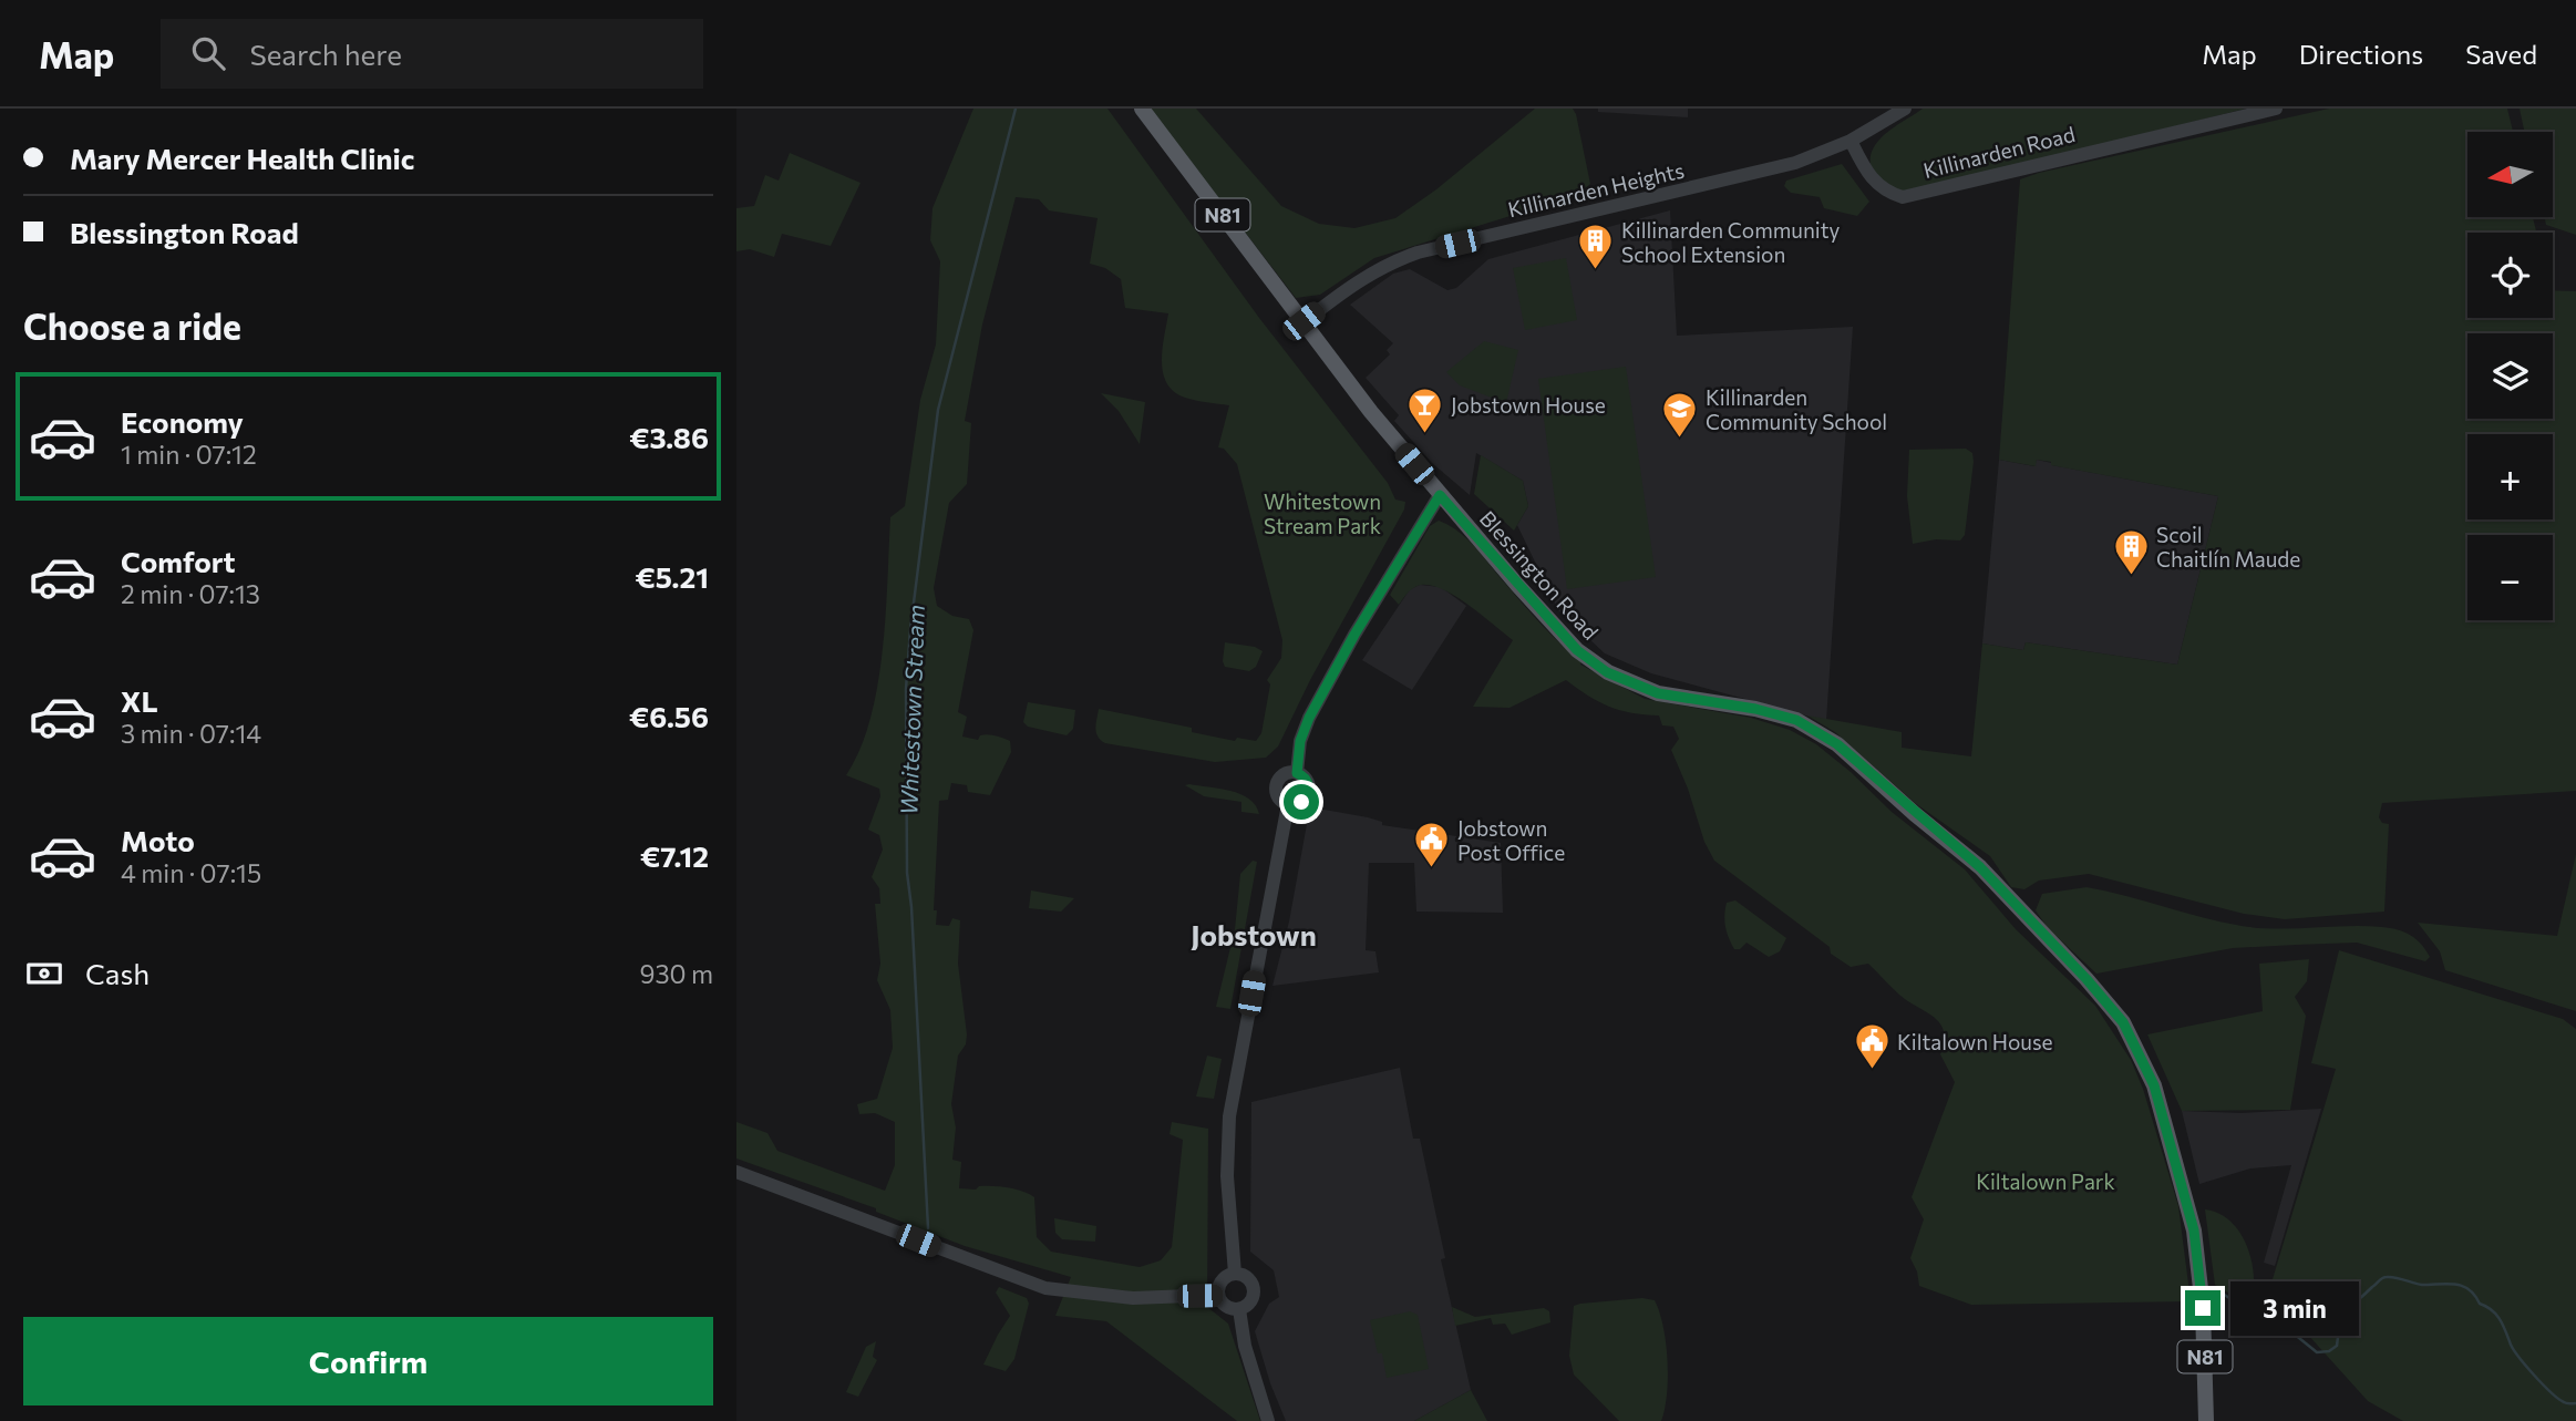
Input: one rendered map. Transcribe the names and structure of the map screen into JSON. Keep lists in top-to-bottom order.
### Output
{
  "streets": {
    "main road": ["N81", "Blessington Road"],
    "street": ["Killinarden Road", "Killinarden Heights"]
  },
  "crossings": [
    ["Killinarden Road", "Killinarden Heights"],
    ["Killinarden Heights", "Blessington Road"]
  ],
  "districts": ["Jobstown"],
  "water": ["Whitestown Stream"],
  "parks": ["Whitestown Stream Park", "Kiltalown Park"],
  "places": {
    "building": ["Killinarden Community School Extension", "Scoil Chaitlín Maude"],
    "bar": ["Jobstown House"],
    "school or university": ["Killinarden Community School"],
    "public building": ["Jobstown Post Office", "Kiltalown House"]
  },
  "north": "left",
  "page": {
    "header": "Map",
    "search": "Search here",
    "nav": ["Map", "Directions", "Saved"],
    "banner": ["Mary Mercer Health Clinic", "Blessington Road"],
    "map_buttons": ["+", "−"],
    "heading": "Choose a ride",
    "list": [
      {
        "name": "Economy",
        "note": "1 min · 07:12",
        "value": "€3.86"
      },
      {
        "name": "Comfort",
        "note": "2 min · 07:13",
        "value": "€5.21"
      },
      {
        "name": "XL",
        "note": "3 min · 07:14",
        "value": "€6.56"
      },
      {
        "name": "Moto",
        "note": "4 min · 07:15",
        "value": "€7.12"
      }
    ],
    "pay": ["Cash", "930 m"],
    "bubble": "3 min",
    "buttons": "Confirm"
  }
}
